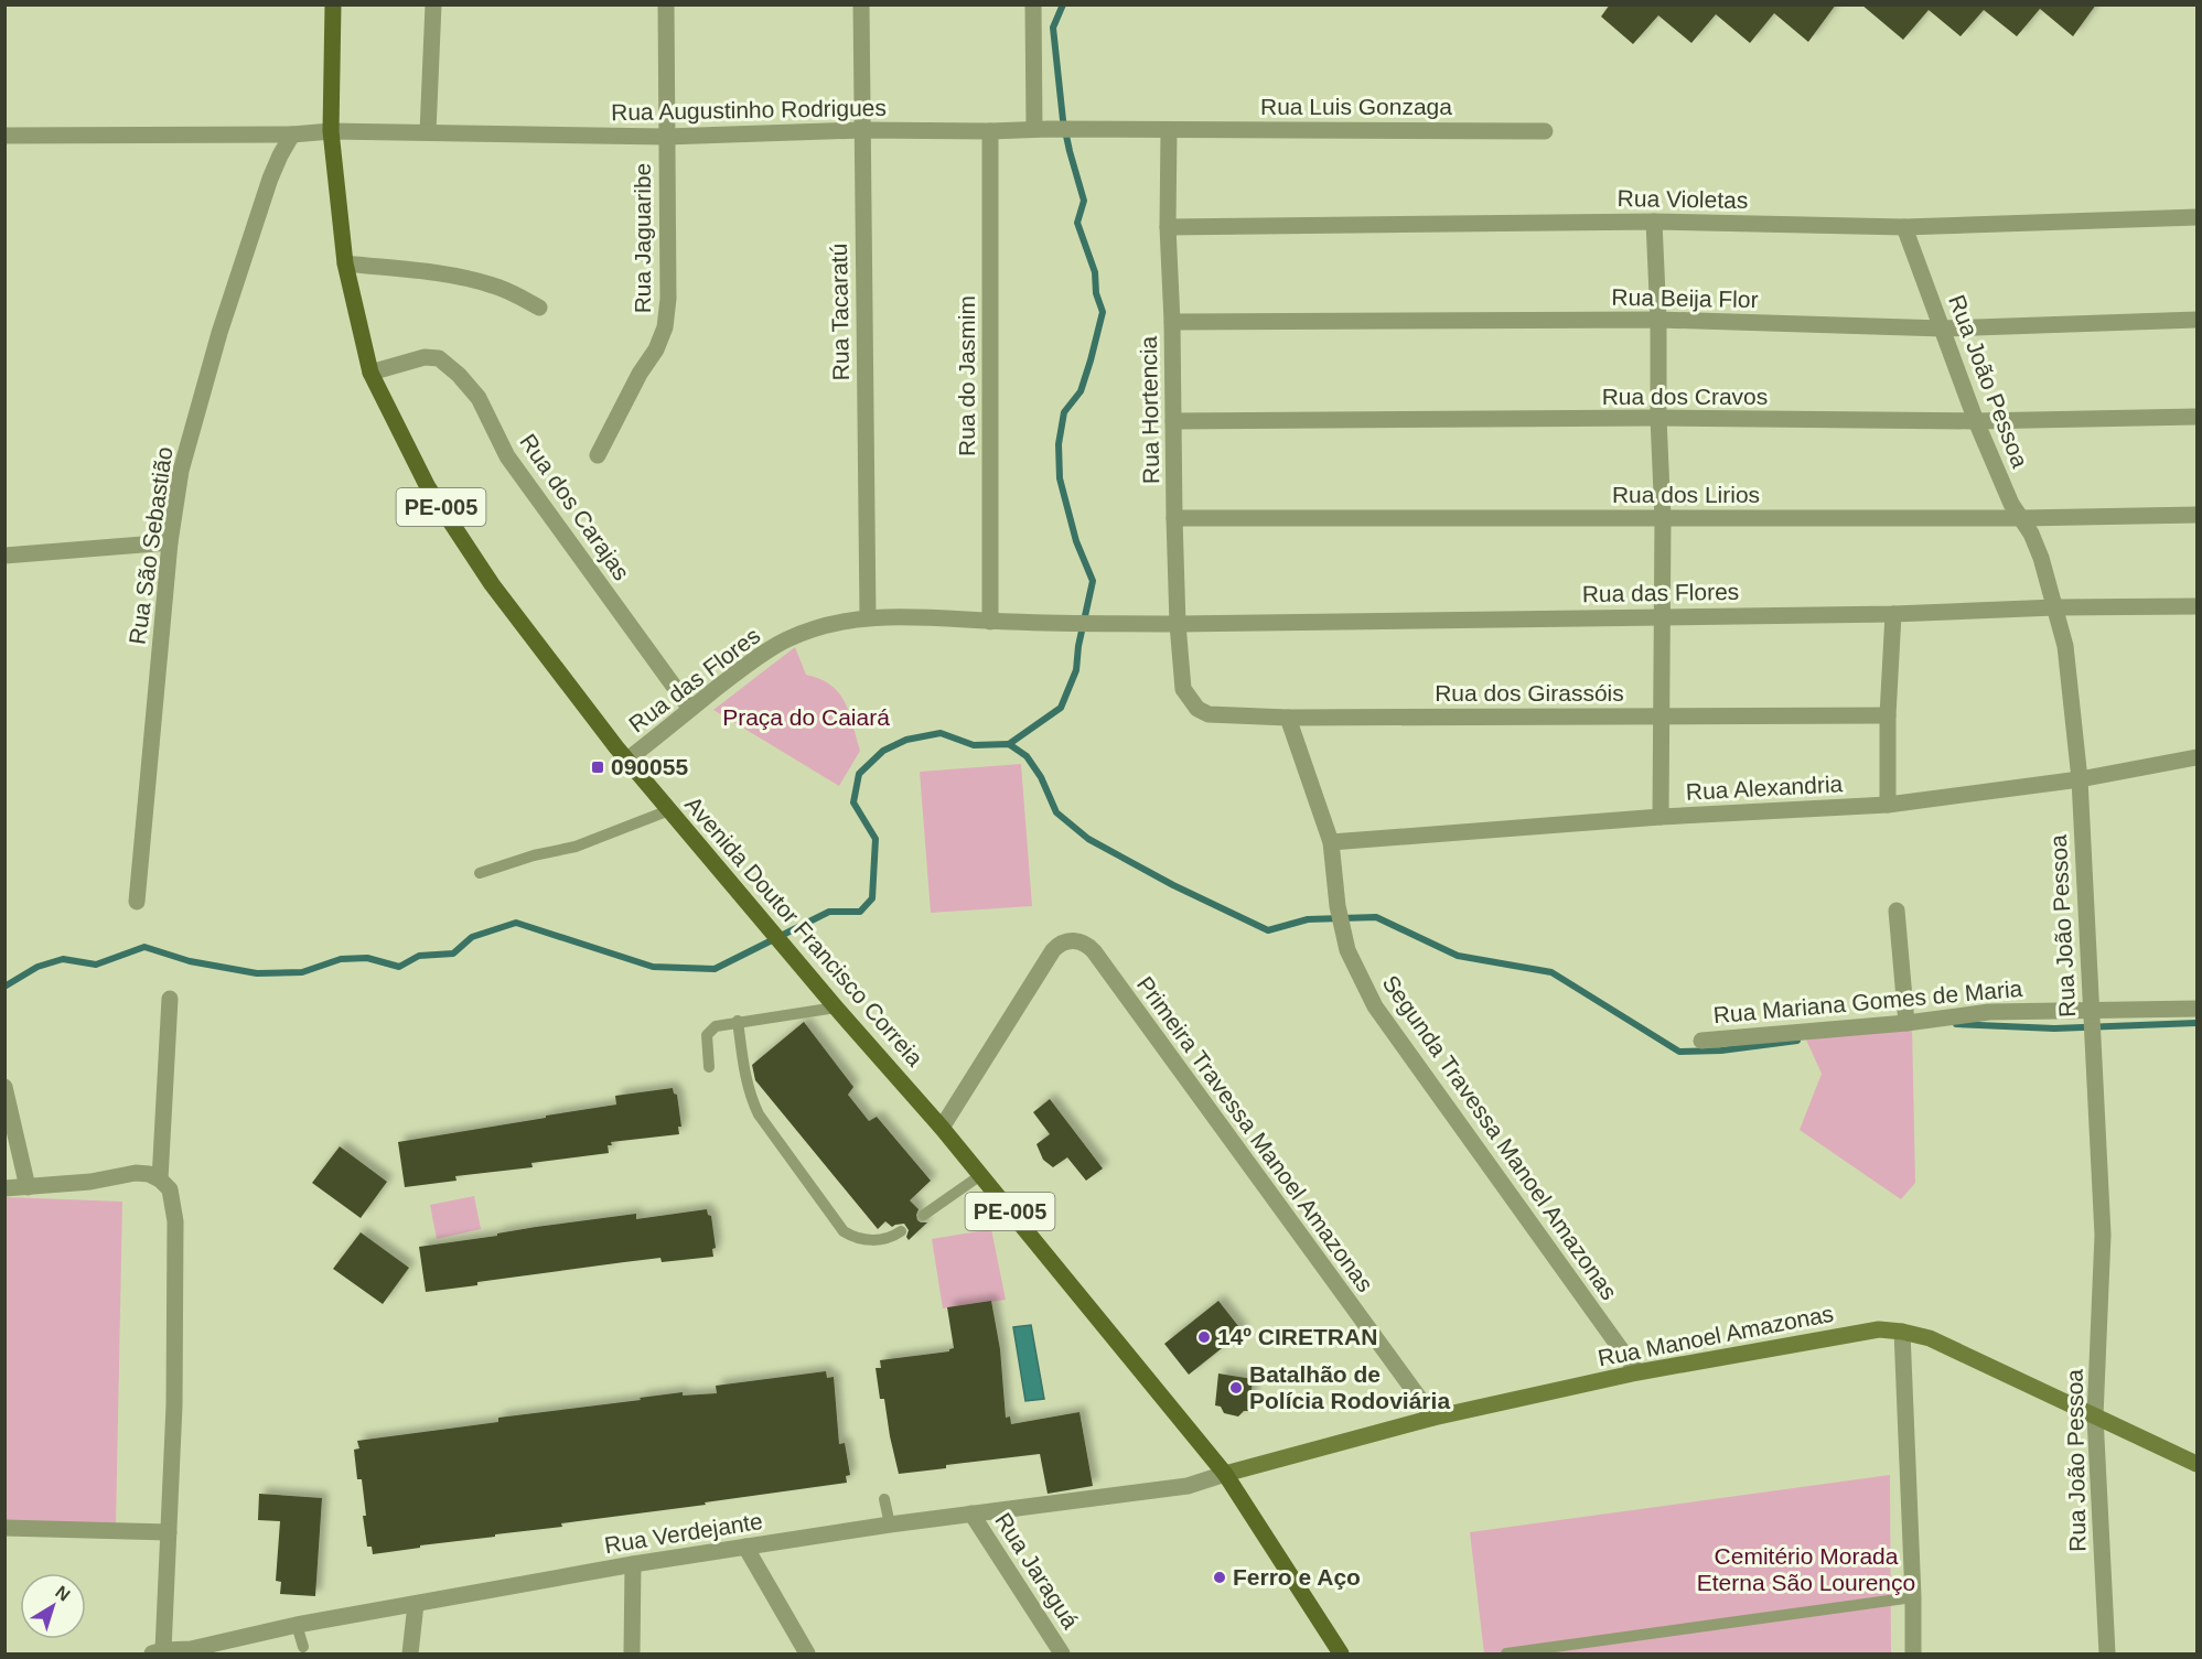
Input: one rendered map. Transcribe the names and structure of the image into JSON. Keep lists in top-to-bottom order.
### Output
{
  "streets": {
    "main road": ["PE-005", "Avenida Doutor Francisco Correia", "Rua Manoel Amazonas"],
    "street": [
      "Rua Luis Gonzaga",
      "Rua Augustinho Rodrigues",
      "Rua Violetas",
      "Rua Jaguaribe",
      "Rua Beija Flor",
      "Rua Tacaratú",
      "Rua do Jasmim",
      "Rua João Pessoa",
      "Rua dos Cravos",
      "Rua Hortencia",
      "Rua dos Lirios",
      "Rua dos Carajas",
      "Rua São Sebastião",
      "Rua das Flores",
      "Rua dos Girassóis",
      "Rua Alexandria",
      "Rua Mariana Gomes de Maria",
      "Primeira Travessa Manoel Amazonas",
      "Segunda Travessa Manoel Amazonas",
      "Rua Verdejante",
      "Rua Jaraguá"
    ]
  },
  "crossings": [
    ["Rua Luis Gonzaga", "Rua Augustinho Rodrigues"],
    ["Rua Luis Gonzaga", "Rua Hortencia"],
    ["Rua Augustinho Rodrigues", "Rua Jaguaribe"],
    ["Rua Augustinho Rodrigues", "Rua Tacaratú"],
    ["Rua Augustinho Rodrigues", "Rua do Jasmim"],
    ["Rua Augustinho Rodrigues", "Rua Hortencia"],
    ["Rua Augustinho Rodrigues", "Rua São Sebastião"],
    ["Rua Augustinho Rodrigues", "Avenida Doutor Francisco Correia"],
    ["Rua Violetas", "Rua João Pessoa"],
    ["Rua Violetas", "Rua Hortencia"],
    ["Rua Beija Flor", "Rua João Pessoa"],
    ["Rua Beija Flor", "Rua Hortencia"],
    ["Rua Tacaratú", "Rua das Flores"],
    ["Rua do Jasmim", "Rua das Flores"],
    ["Rua João Pessoa", "Rua dos Cravos"],
    ["Rua João Pessoa", "Rua dos Lirios"],
    ["Rua João Pessoa", "Rua das Flores"],
    ["Rua João Pessoa", "Rua Alexandria"],
    ["Rua João Pessoa", "Rua Mariana Gomes de Maria"],
    ["Rua João Pessoa", "Rua Manoel Amazonas"],
    ["Rua dos Cravos", "Rua Hortencia"],
    ["Rua Hortencia", "Rua dos Lirios"],
    ["Rua Hortencia", "Rua das Flores"],
    ["Rua Hortencia", "Rua dos Girassóis"],
    ["PE-005", "Avenida Doutor Francisco Correia"],
    ["PE-005", "Rua Manoel Amazonas"],
    ["PE-005", "Rua Verdejante"],
    ["Rua dos Carajas", "Rua das Flores"],
    ["Rua dos Carajas", "Avenida Doutor Francisco Correia"],
    ["Rua das Flores", "Avenida Doutor Francisco Correia"],
    ["Rua Alexandria", "Segunda Travessa Manoel Amazonas"],
    ["Avenida Doutor Francisco Correia", "Primeira Travessa Manoel Amazonas"],
    ["Avenida Doutor Francisco Correia", "Rua Manoel Amazonas"],
    ["Avenida Doutor Francisco Correia", "Rua Verdejante"],
    ["Primeira Travessa Manoel Amazonas", "Rua Manoel Amazonas"],
    ["Segunda Travessa Manoel Amazonas", "Rua Manoel Amazonas"],
    ["Rua Manoel Amazonas", "Rua Verdejante"],
    ["Rua Verdejante", "Rua Jaraguá"]
  ],
  "parks": ["Praça do Caiará", "Cemitério Morada Eterna São Lourenço"],
  "places": {
    "transit": ["090055"],
    "other": ["14º CIRETRAN", "Batalhão de Polícia Rodoviária", "Ferro e Aço"]
  },
  "north": "top right"
}
